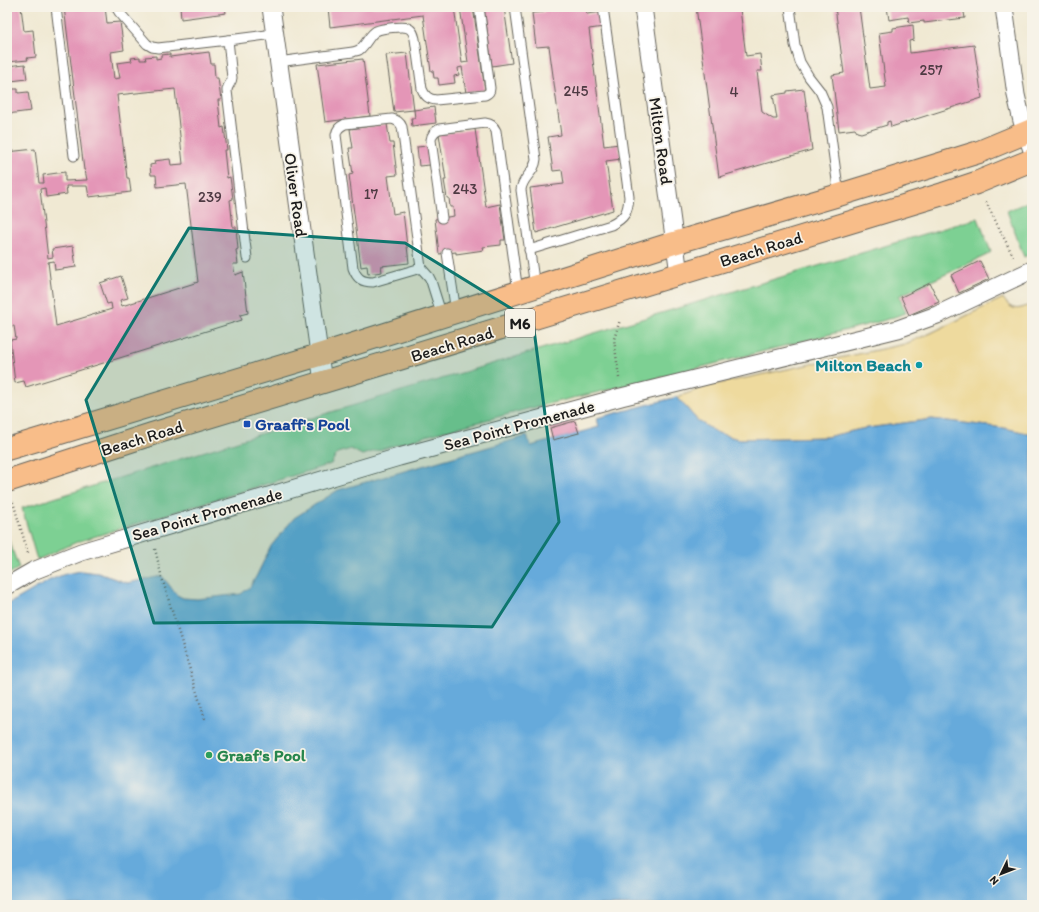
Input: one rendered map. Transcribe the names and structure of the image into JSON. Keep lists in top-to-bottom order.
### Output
{
  "streets": {
    "main road": ["Beach Road", "M6"],
    "street": ["Milton Road", "Oliver Road", "Sea Point Promenade"]
  },
  "crossings": [
    ["Milton Road", "Beach Road"],
    ["Oliver Road", "Beach Road"]
  ],
  "places": {
    "other": ["Milton Beach", "Graaf's Pool"],
    "transit": ["Graaff's Pool"]
  },
  "house_numbers": [
    "257",
    "245",
    "4",
    "243",
    "17",
    "239"
  ],
  "north": "bottom left"
}
